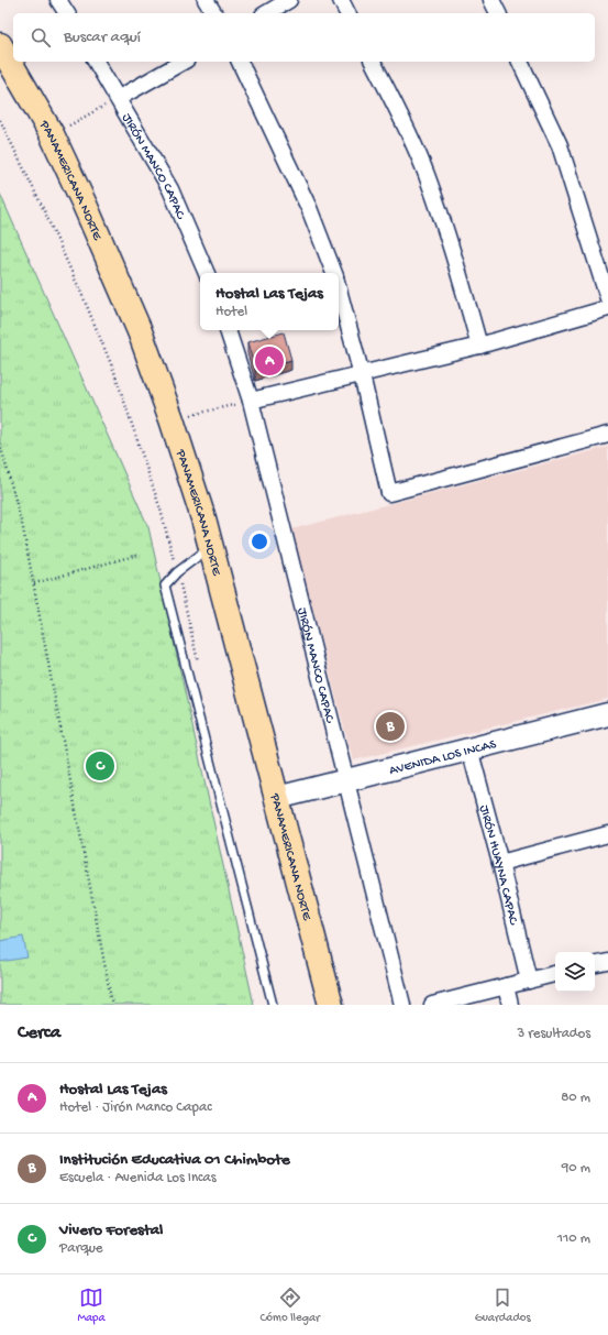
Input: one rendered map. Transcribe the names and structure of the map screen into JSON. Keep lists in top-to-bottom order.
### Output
{
  "streets": {
    "highway": ["PANAMERICANA NORTE"],
    "street": ["JIRÓN MANCO CAPAC", "AVENIDA LOS INCAS", "JIRÓN HUAYNA CAPAC"]
  },
  "crossings": [
    ["JIRÓN MANCO CAPAC", "AVENIDA LOS INCAS"],
    ["PANAMERICANA NORTE", "AVENIDA LOS INCAS"],
    ["AVENIDA LOS INCAS", "JIRÓN HUAYNA CAPAC"]
  ],
  "page": {
    "search": "Buscar aquí",
    "popup": ["Hostal Las Tejas", "Hotel"],
    "pins": ["A", "B", "C"],
    "heading": ["Cerca", "3 resultados"],
    "list": [
      {
        "mark": "A",
        "name": "Hostal Las Tejas",
        "note": "Hotel · Jirón Manco Capac",
        "value": "80 m"
      },
      {
        "mark": "B",
        "name": "Institución Educativa 01 Chimbote",
        "note": "Escuela · Avenida Los Incas",
        "value": "90 m"
      },
      {
        "mark": "C",
        "name": "Vivero Forestal",
        "note": "Parque",
        "value": "110 m"
      }
    ],
    "nav": ["Mapa", "Cómo llegar", "Guardados"]
  }
}
